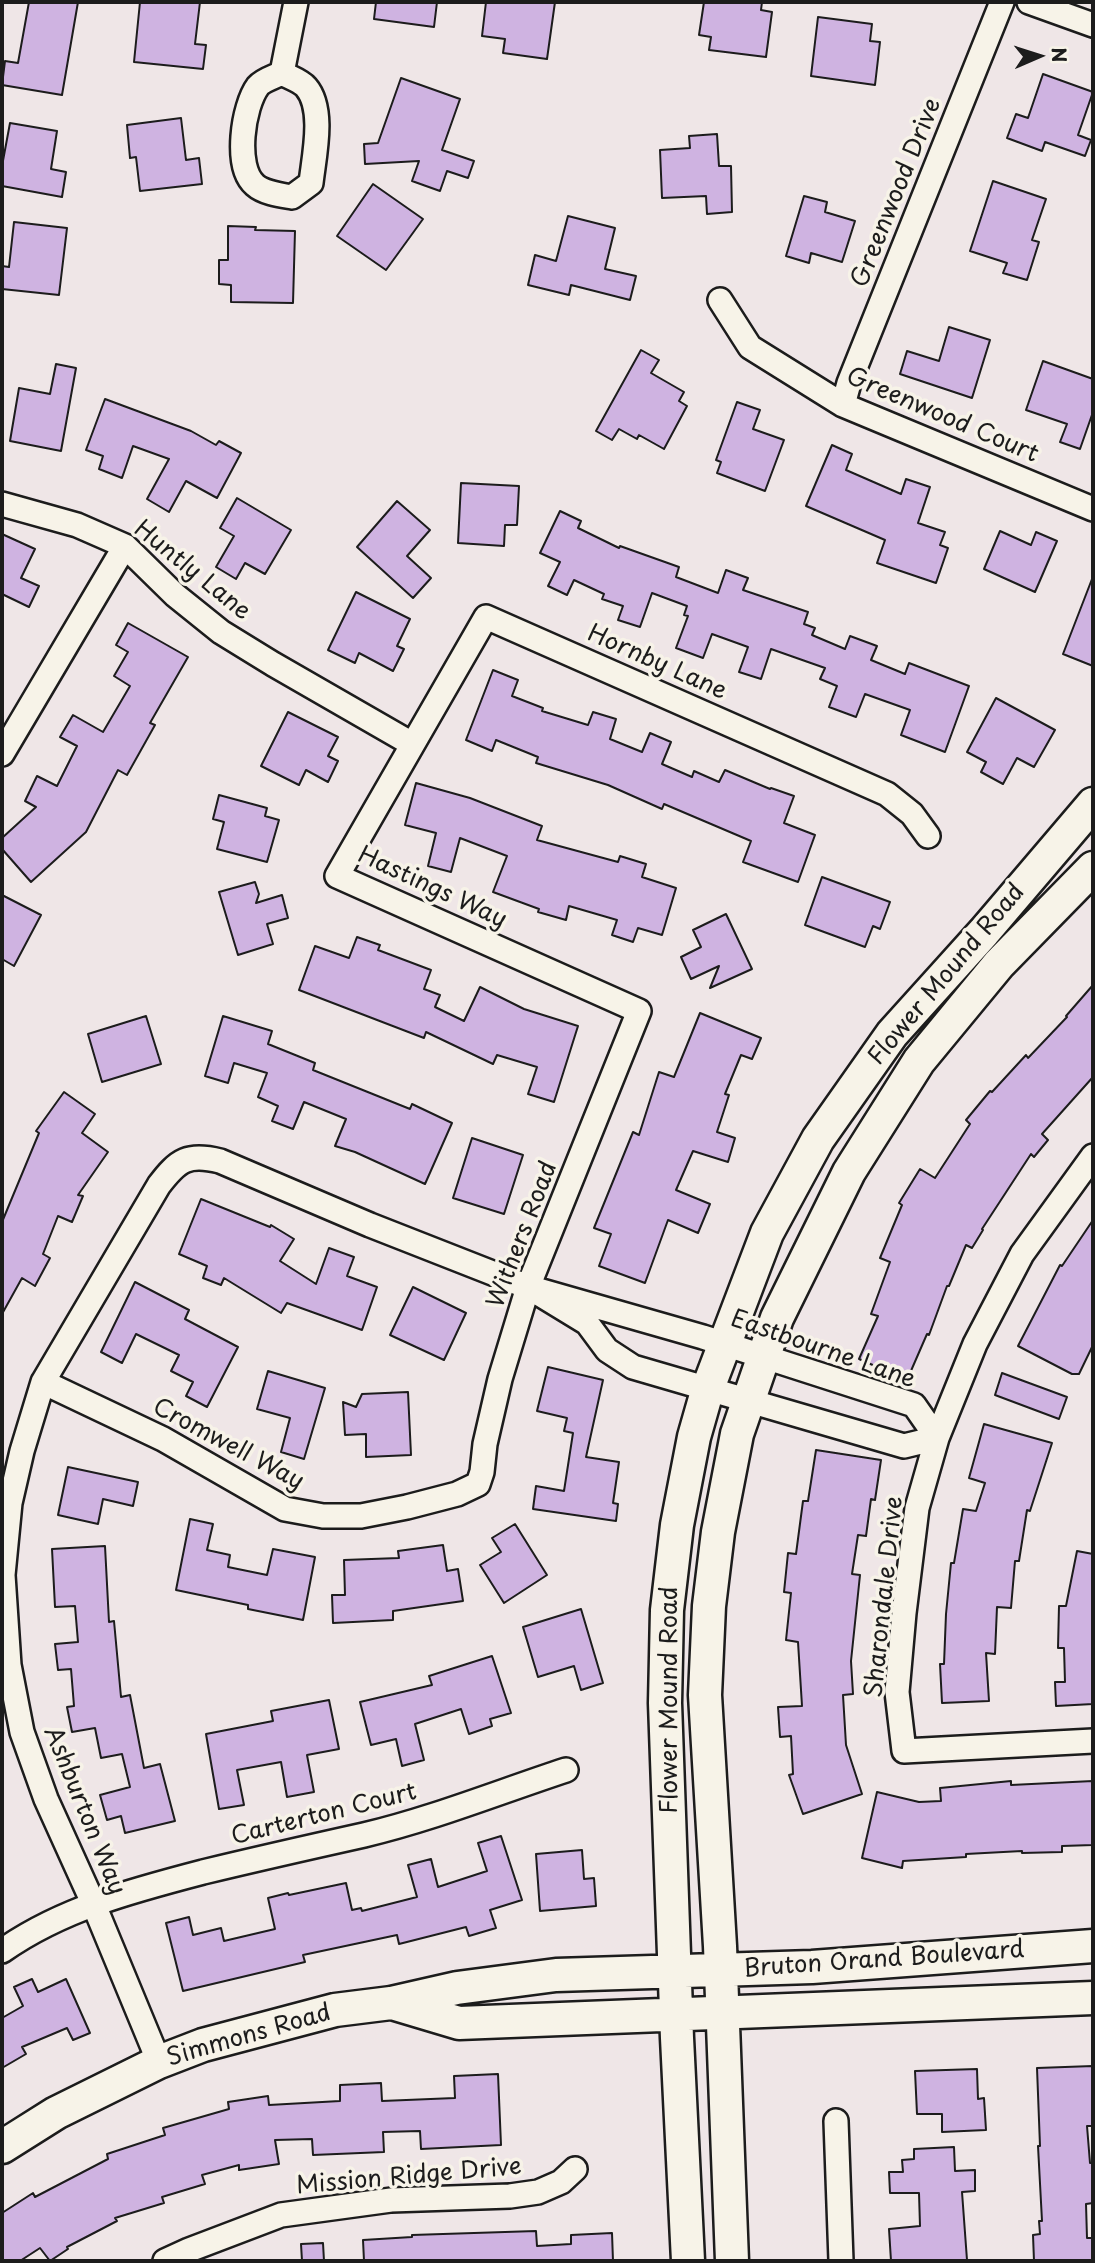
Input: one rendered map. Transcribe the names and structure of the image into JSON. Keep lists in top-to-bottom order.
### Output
{
  "streets": {
    "main road": ["Flower Mound Road", "Bruton Orand Boulevard", "Simmons Road"],
    "street": [
      "Greenwood Drive",
      "Greenwood Court",
      "Huntly Lane",
      "Hornby Lane",
      "Hastings Way",
      "Withers Road",
      "Eastbourne Lane",
      "Cromwell Way",
      "Sharondale Drive",
      "Ashburton Way",
      "Carterton Court",
      "Mission Ridge Drive"
    ]
  },
  "crossings": [
    ["Greenwood Drive", "Greenwood Court"],
    ["Huntly Lane", "Hornby Lane"],
    ["Huntly Lane", "Hastings Way"],
    ["Hornby Lane", "Hastings Way"],
    ["Hastings Way", "Withers Road"],
    ["Flower Mound Road", "Eastbourne Lane"],
    ["Flower Mound Road", "Bruton Orand Boulevard"],
    ["Flower Mound Road", "Simmons Road"],
    ["Withers Road", "Eastbourne Lane"],
    ["Withers Road", "Cromwell Way"],
    ["Eastbourne Lane", "Sharondale Drive"],
    ["Eastbourne Lane", "Ashburton Way"],
    ["Cromwell Way", "Ashburton Way"],
    ["Ashburton Way", "Carterton Court"],
    ["Ashburton Way", "Simmons Road"],
    ["Bruton Orand Boulevard", "Simmons Road"]
  ],
  "north": "right"
}
